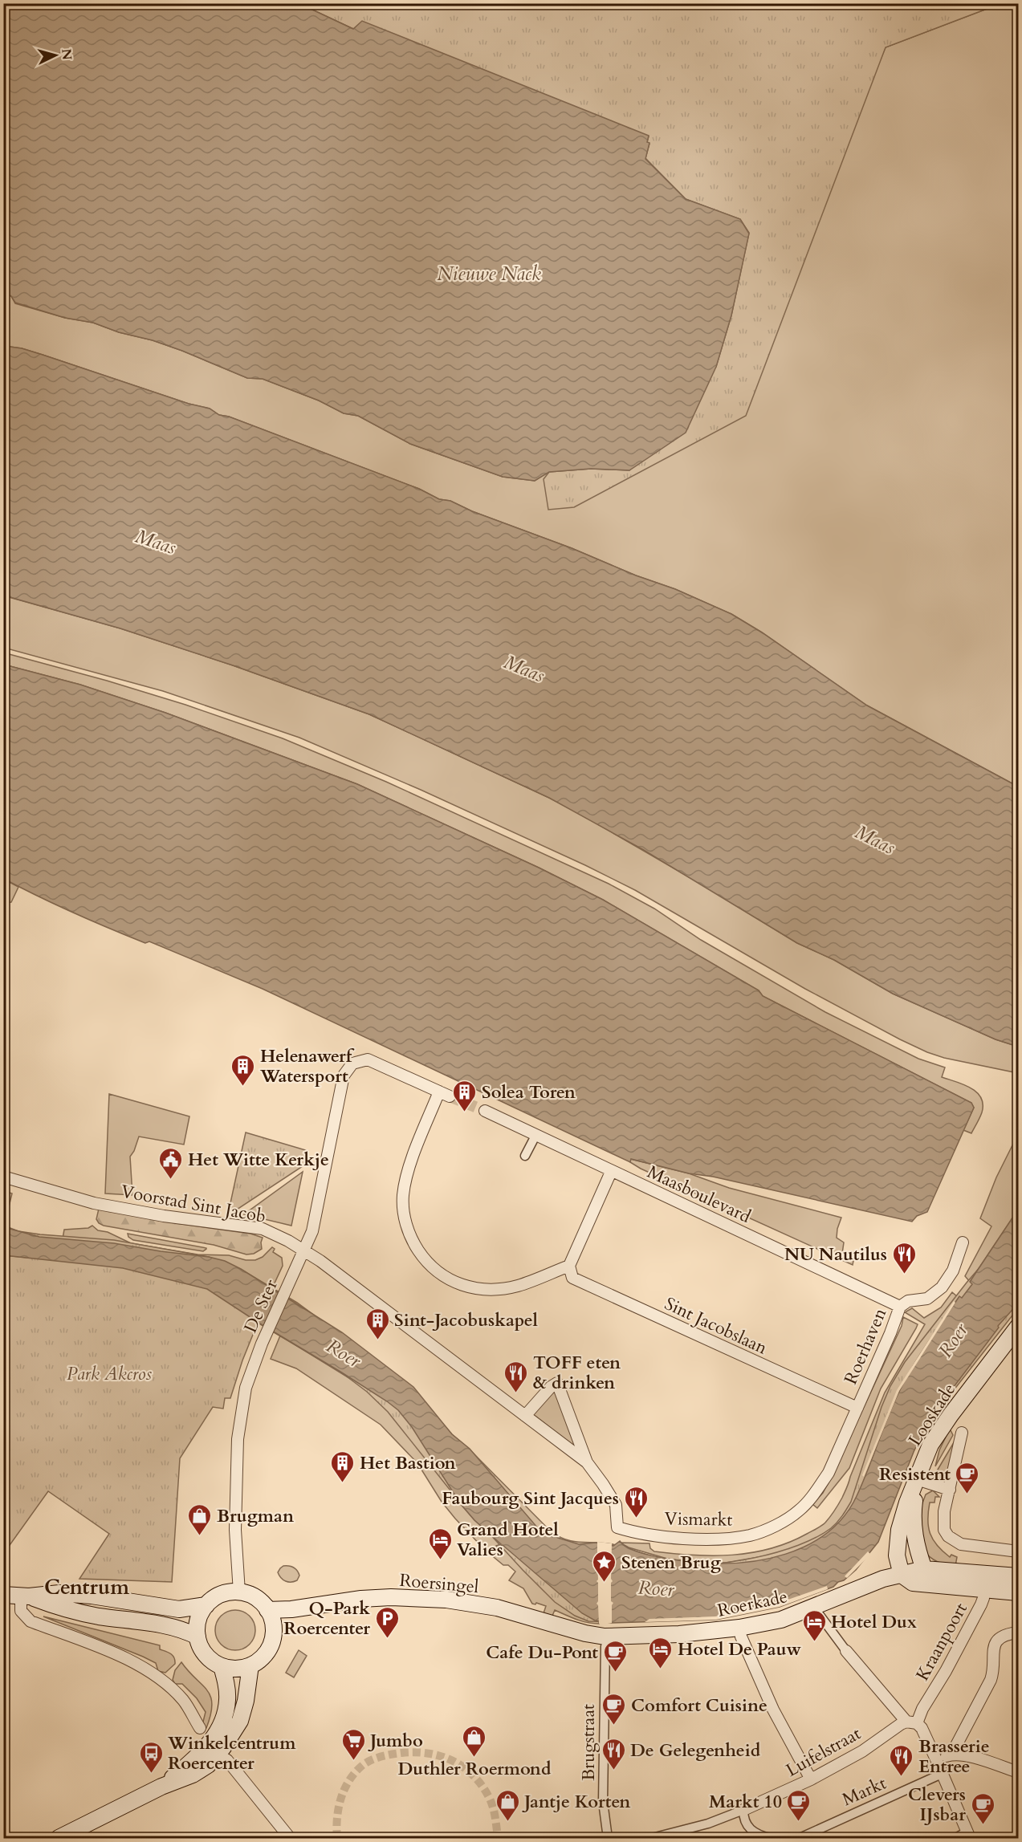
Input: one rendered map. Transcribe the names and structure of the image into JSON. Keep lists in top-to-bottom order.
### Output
{
  "streets": {
    "main road": ["Looskade", "Roersingel", "Roerkade"],
    "street": [
      "Maasboulevard",
      "Voorstad Sint Jacob",
      "De Ster",
      "Sint Jacobslaan",
      "Roerhaven",
      "Vismarkt",
      "Kraanpoort",
      "Brugstraat",
      "Luifelstraat",
      "Markt"
    ]
  },
  "crossings": [
    ["Maasboulevard", "Roerhaven"],
    ["Voorstad Sint Jacob", "De Ster"],
    ["Voorstad Sint Jacob", "Vismarkt"],
    ["De Ster", "Sint Jacobslaan"],
    ["De Ster", "Roersingel"],
    ["Sint Jacobslaan", "Roerhaven"],
    ["Sint Jacobslaan", "Vismarkt"],
    ["Roerhaven", "Vismarkt"],
    ["Looskade", "Roerkade"],
    ["Roersingel", "Roerkade"],
    ["Roersingel", "Brugstraat"],
    ["Roerkade", "Kraanpoort"],
    ["Roerkade", "Brugstraat"],
    ["Kraanpoort", "Luifelstraat"]
  ],
  "districts": ["Centrum"],
  "water": ["Nieuwe Nack", "Maas", "Roer"],
  "parks": ["Park Akcros"],
  "places": {
    "building": [
      "Helenawerf Watersport",
      "Solea Toren",
      "Sint-Jacobuskapel",
      "Het Bastion"
    ],
    "public building": ["Het Witte Kerkje"],
    "restaurant": [
      "NU Nautilus",
      "TOFF eten & drinken",
      "Faubourg Sint Jacques",
      "De Gelegenheid",
      "Brasserie Entree"
    ],
    "cafe": [
      "Resistent",
      "Cafe Du-Pont",
      "Comfort Cuisine",
      "Markt 10",
      "Clevers IJsbar"
    ],
    "shop": ["Brugman", "Duthler Roermond", "Jantje Korten"],
    "hotel": ["Grand Hotel Valies", "Hotel Dux", "Hotel De Pauw"],
    "place": ["Stenen Brug"],
    "parking": ["Q-Park Roercenter"],
    "supermarket": ["Jumbo"],
    "bus stop": ["Winkelcentrum Roercenter"]
  },
  "north": "right"
}
